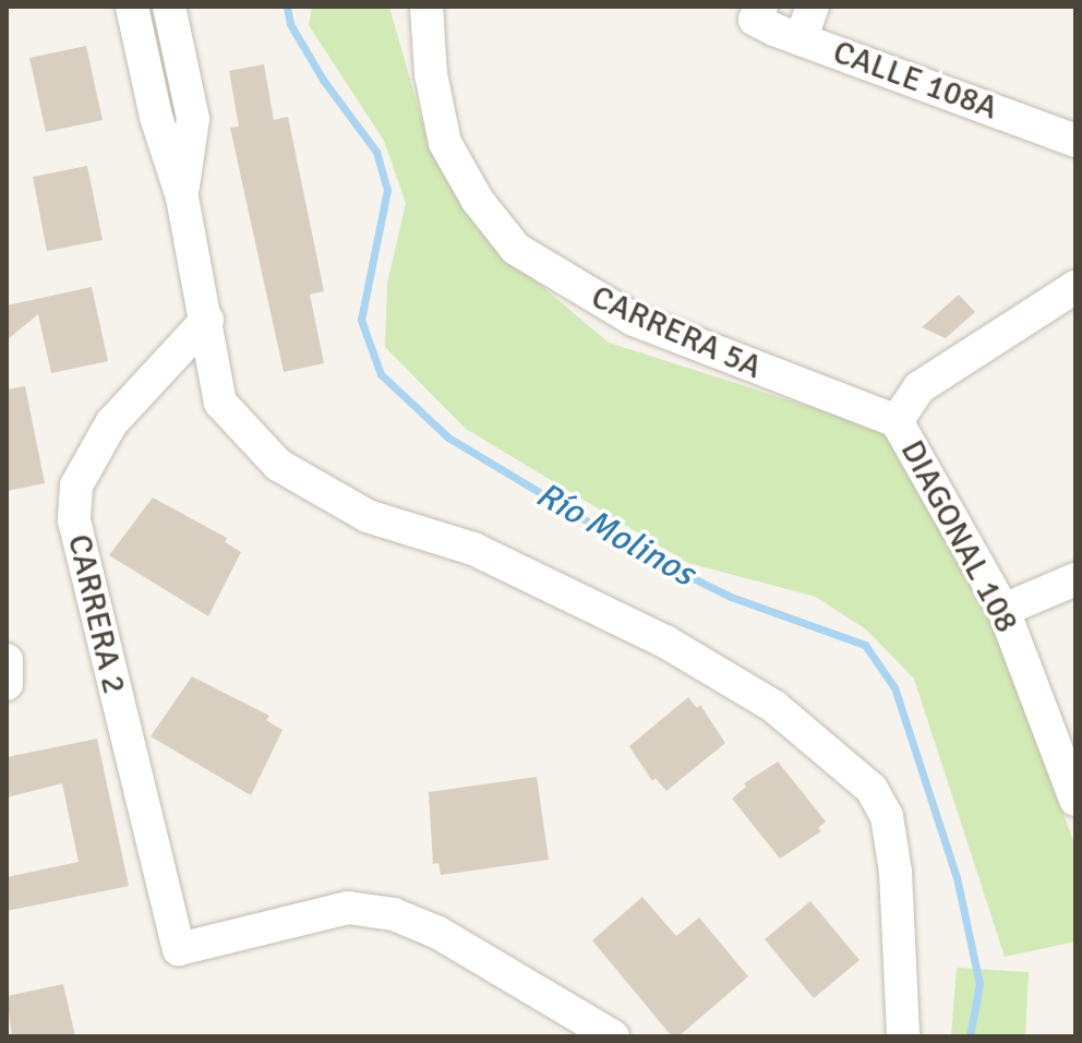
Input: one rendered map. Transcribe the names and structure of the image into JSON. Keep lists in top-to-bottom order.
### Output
{
  "streets": {
    "street": [
      "CALLE 108A",
      "CARRERA 5A",
      "DIAGONAL 108",
      "CARRERA 2"
    ]
  },
  "crossings": [
    ["CARRERA 5A", "DIAGONAL 108"]
  ],
  "water": ["Río Molinos"]
}
